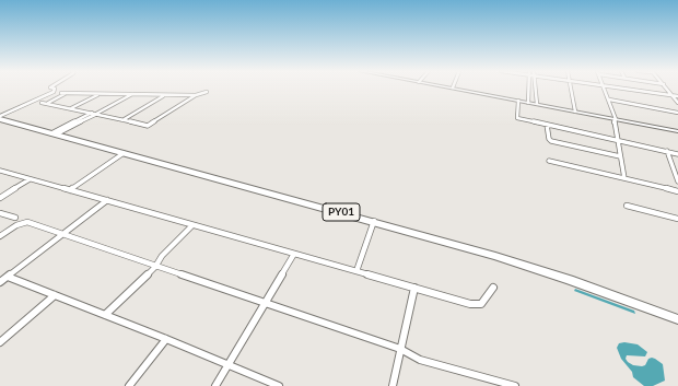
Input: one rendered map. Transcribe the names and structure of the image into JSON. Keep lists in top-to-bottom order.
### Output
{
  "streets": {
    "highway": ["PY01"]
  }
}
